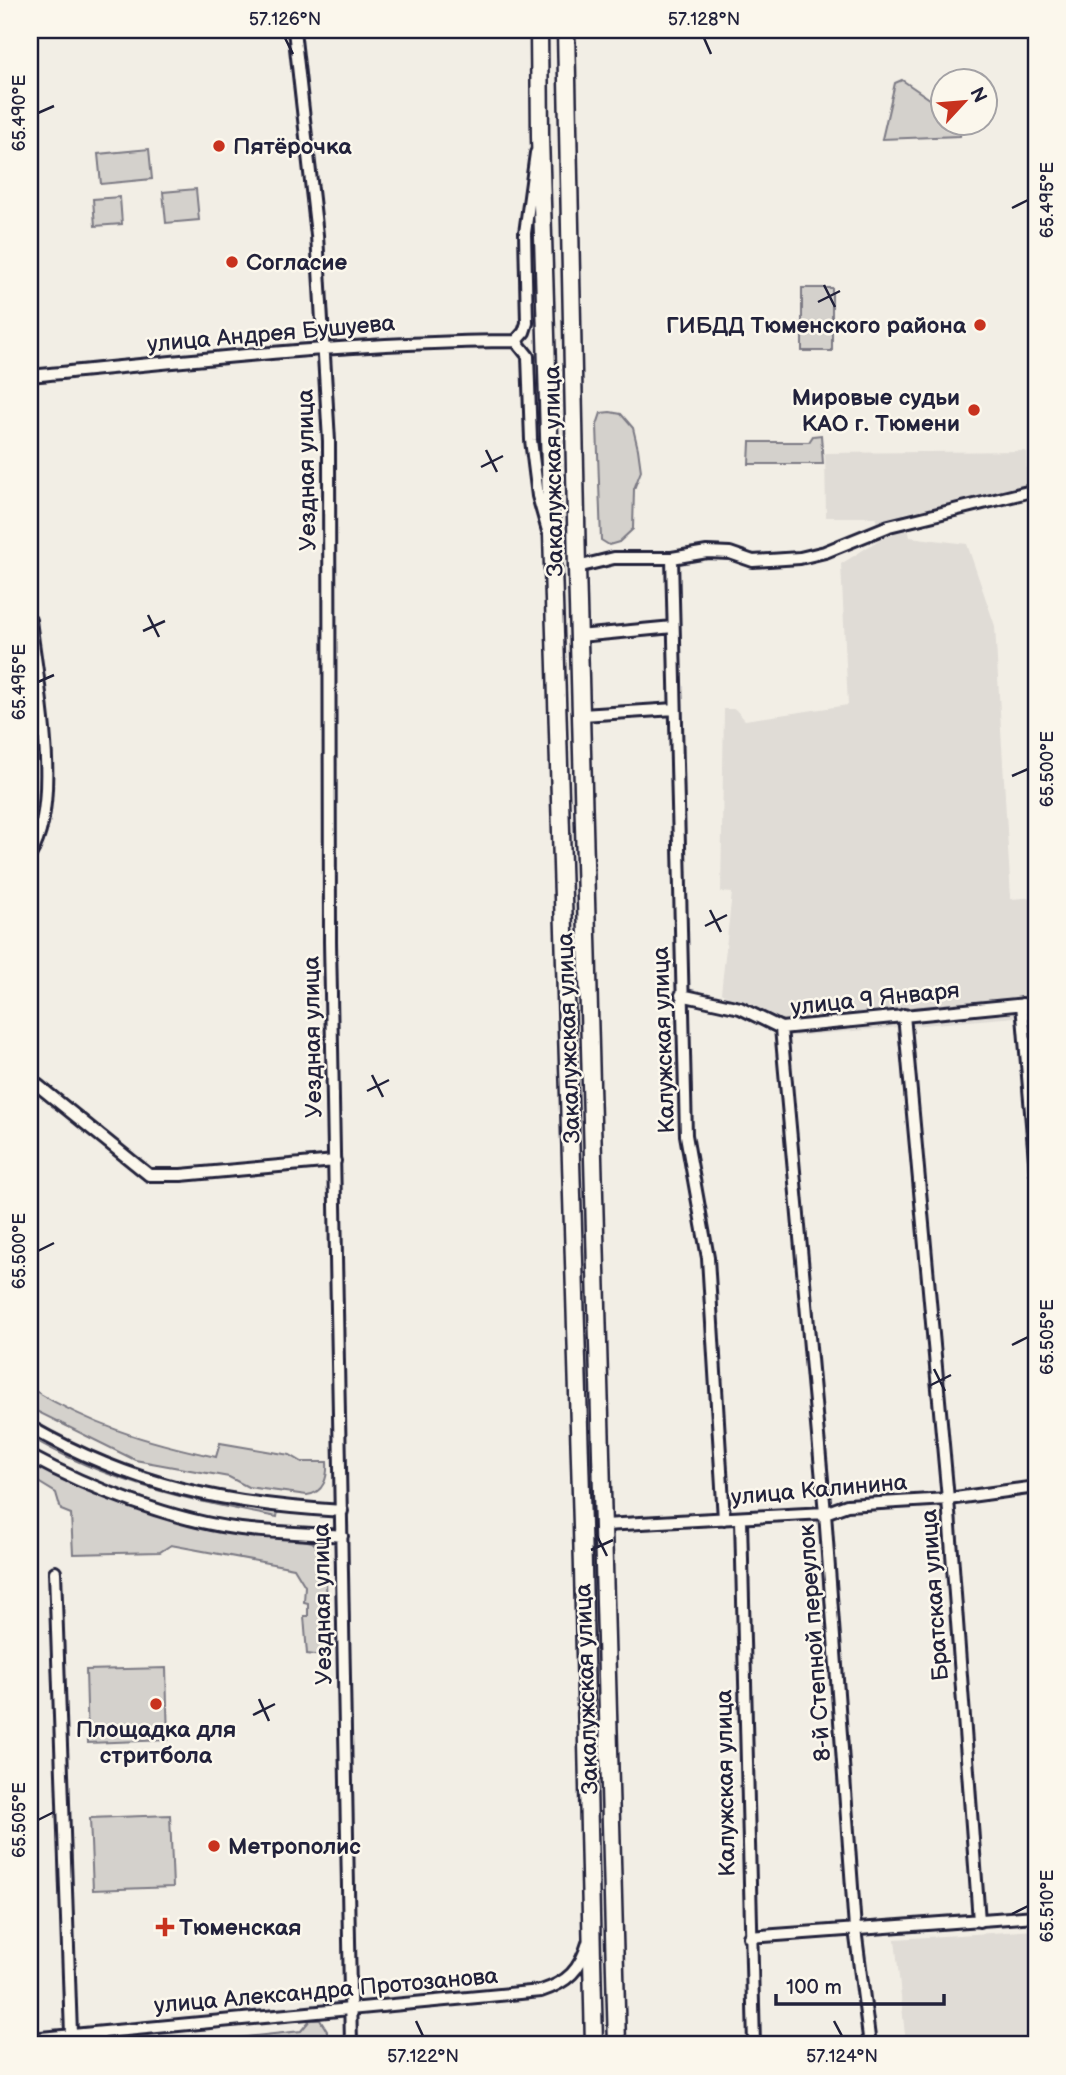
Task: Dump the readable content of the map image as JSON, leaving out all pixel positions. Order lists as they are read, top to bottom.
{
  "streets": {
    "highway": ["Закалужская улица"],
    "street": [
      "улица Андрея Бушуева",
      "Уездная улица",
      "улица 9 Января",
      "Калужская улица",
      "улица Калинина",
      "Братская улица",
      "8-й Степной переулок",
      "улица Александра Протозанова"
    ]
  },
  "crossings": [
    ["улица Андрея Бушуева", "Уездная улица"],
    ["Уездная улица", "улица Александра Протозанова"],
    ["Закалужская улица", "улица Калинина"],
    ["улица 9 Января", "Калужская улица"],
    ["улица 9 Января", "Братская улица"],
    ["улица 9 Января", "8-й Степной переулок"],
    ["Калужская улица", "улица Калинина"],
    ["улица Калинина", "Братская улица"],
    ["улица Калинина", "8-й Степной переулок"]
  ],
  "places": {
    "other": [
      "Пятёрочка",
      "Согласие",
      "ГИБДД Тюменского района",
      "Мировые судьи КАО г. Тюмени",
      "Площадка для стритбола",
      "Метрополис"
    ],
    "health": ["Тюменская"]
  },
  "scale_bar": "100 m",
  "north": "top right",
  "coordinates": [
    "57.126°N",
    "57.128°N",
    "65.490°E",
    "65.495°E",
    "65.500°E",
    "65.505°E",
    "65.510°E",
    "57.122°N",
    "57.124°N"
  ]
}
